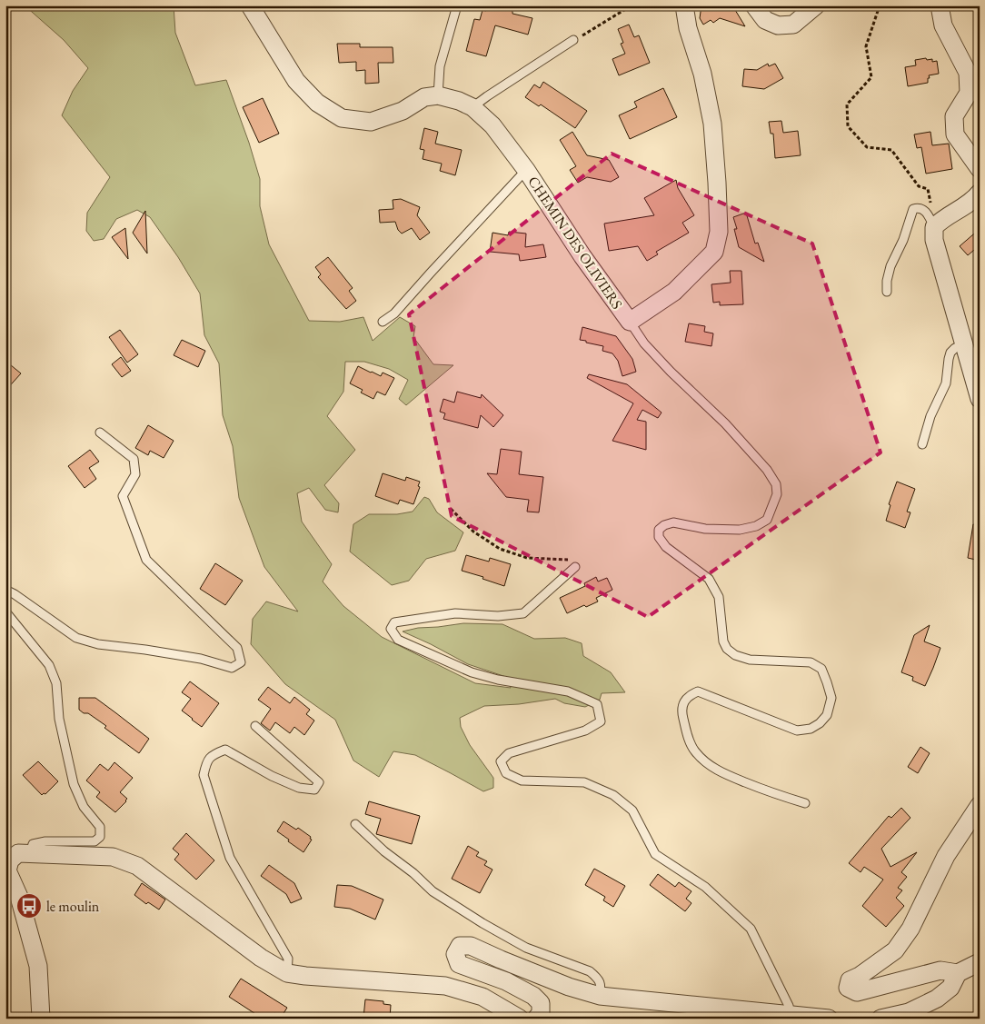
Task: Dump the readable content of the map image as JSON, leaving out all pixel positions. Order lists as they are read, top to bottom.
{
  "streets": {
    "street": ["CHEMIN DES OLIVIERS"]
  },
  "places": {
    "bus stop": ["le moulin"]
  }
}
